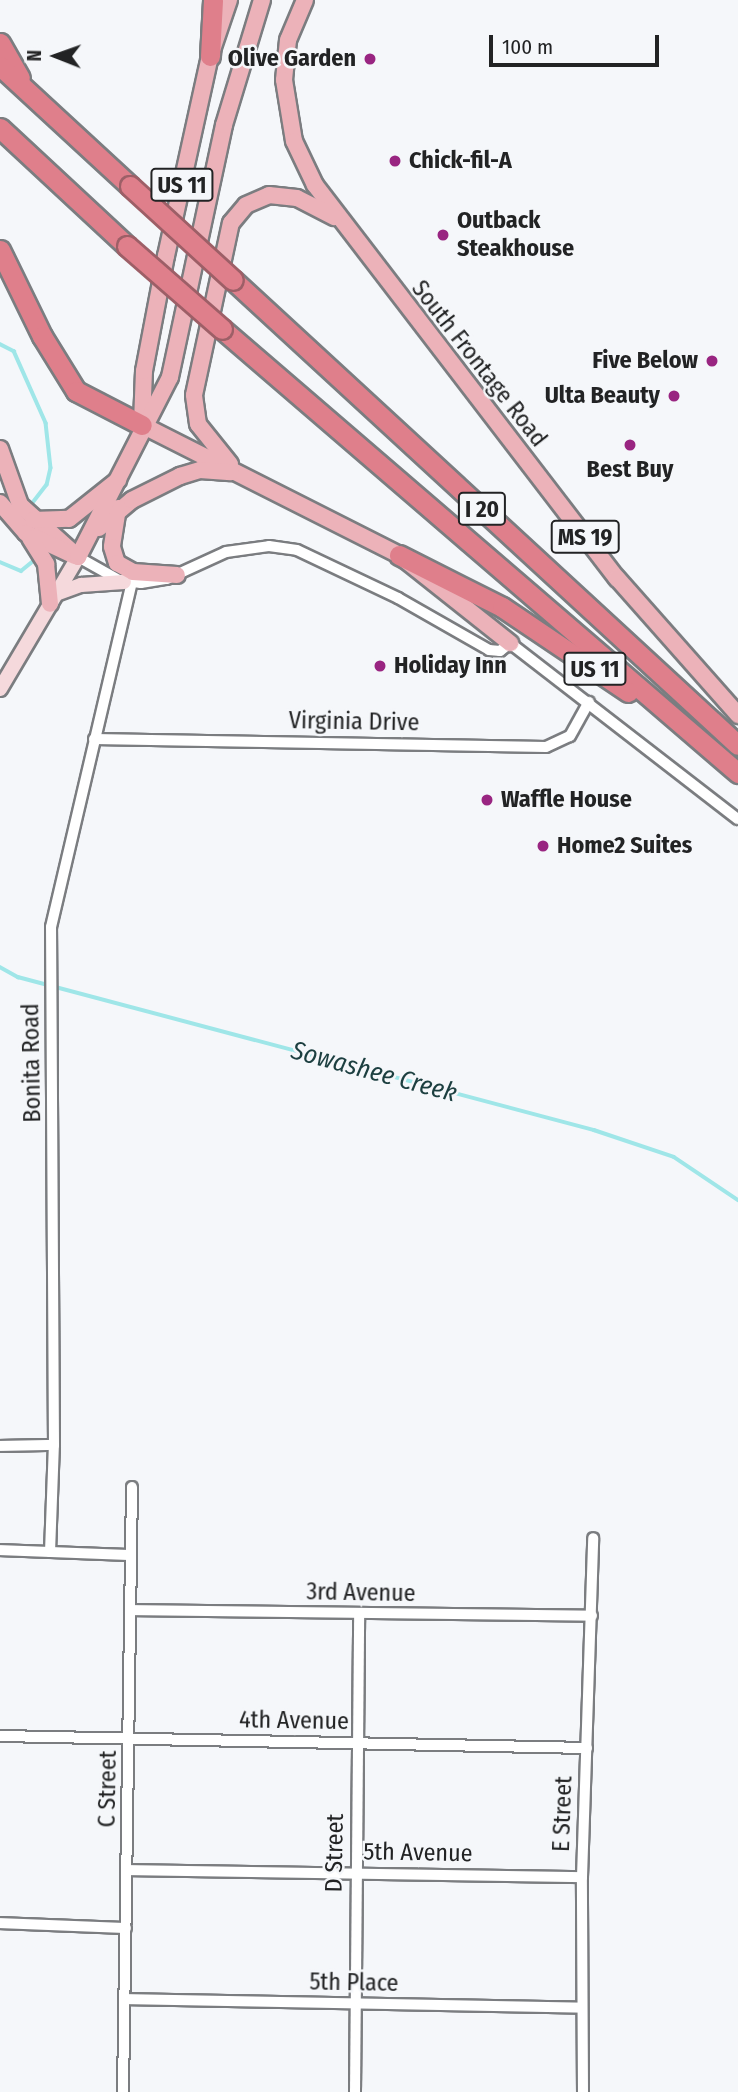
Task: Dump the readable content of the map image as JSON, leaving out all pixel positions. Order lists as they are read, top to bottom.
{
  "streets": {
    "highway": ["US 11", "I 20"],
    "main road": ["South Frontage Road", "MS 19"],
    "street": [
      "Virginia Drive",
      "Bonita Road",
      "3rd Avenue",
      "4th Avenue",
      "C Street",
      "E Street",
      "D Street",
      "5th Avenue",
      "5th Place"
    ]
  },
  "crossings": [
    ["US 11", "I 20"],
    ["Virginia Drive", "Bonita Road"],
    ["3rd Avenue", "C Street"],
    ["3rd Avenue", "E Street"],
    ["3rd Avenue", "D Street"],
    ["4th Avenue", "C Street"],
    ["4th Avenue", "E Street"],
    ["4th Avenue", "D Street"],
    ["C Street", "5th Avenue"],
    ["C Street", "5th Place"],
    ["E Street", "5th Avenue"],
    ["E Street", "5th Place"],
    ["D Street", "5th Avenue"],
    ["D Street", "5th Place"]
  ],
  "water": ["Sowashee Creek"],
  "places": [
    "Olive Garden",
    "Chick-fil-A",
    "Outback Steakhouse",
    "Five Below",
    "Ulta Beauty",
    "Best Buy",
    "Holiday Inn",
    "Waffle House",
    "Home2 Suites"
  ],
  "scale_bar": "100 m",
  "north": "left"
}
